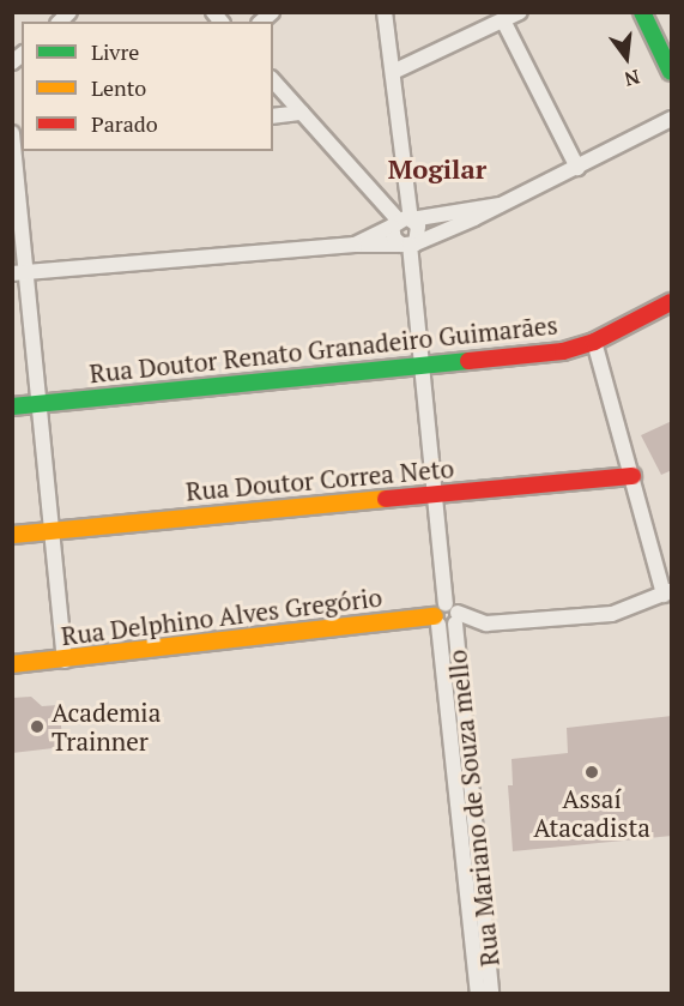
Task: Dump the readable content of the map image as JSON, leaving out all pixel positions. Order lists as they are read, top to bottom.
{
  "streets": {
    "street": [
      "Rua Doutor Renato Granadeiro Guimarães",
      "Rua Doutor Correa Neto",
      "Rua Delphino Alves Gregório",
      "Rua Mariano de Souza mello"
    ]
  },
  "crossings": [
    ["Rua Doutor Correa Neto", "Rua Mariano de Souza mello"],
    ["Rua Delphino Alves Gregório", "Rua Mariano de Souza mello"]
  ],
  "districts": ["Mogilar"],
  "places": ["Academia Trainner", "Assaí Atacadista"],
  "legend": ["Livre", "Lento", "Parado"],
  "north": "bottom"
}
